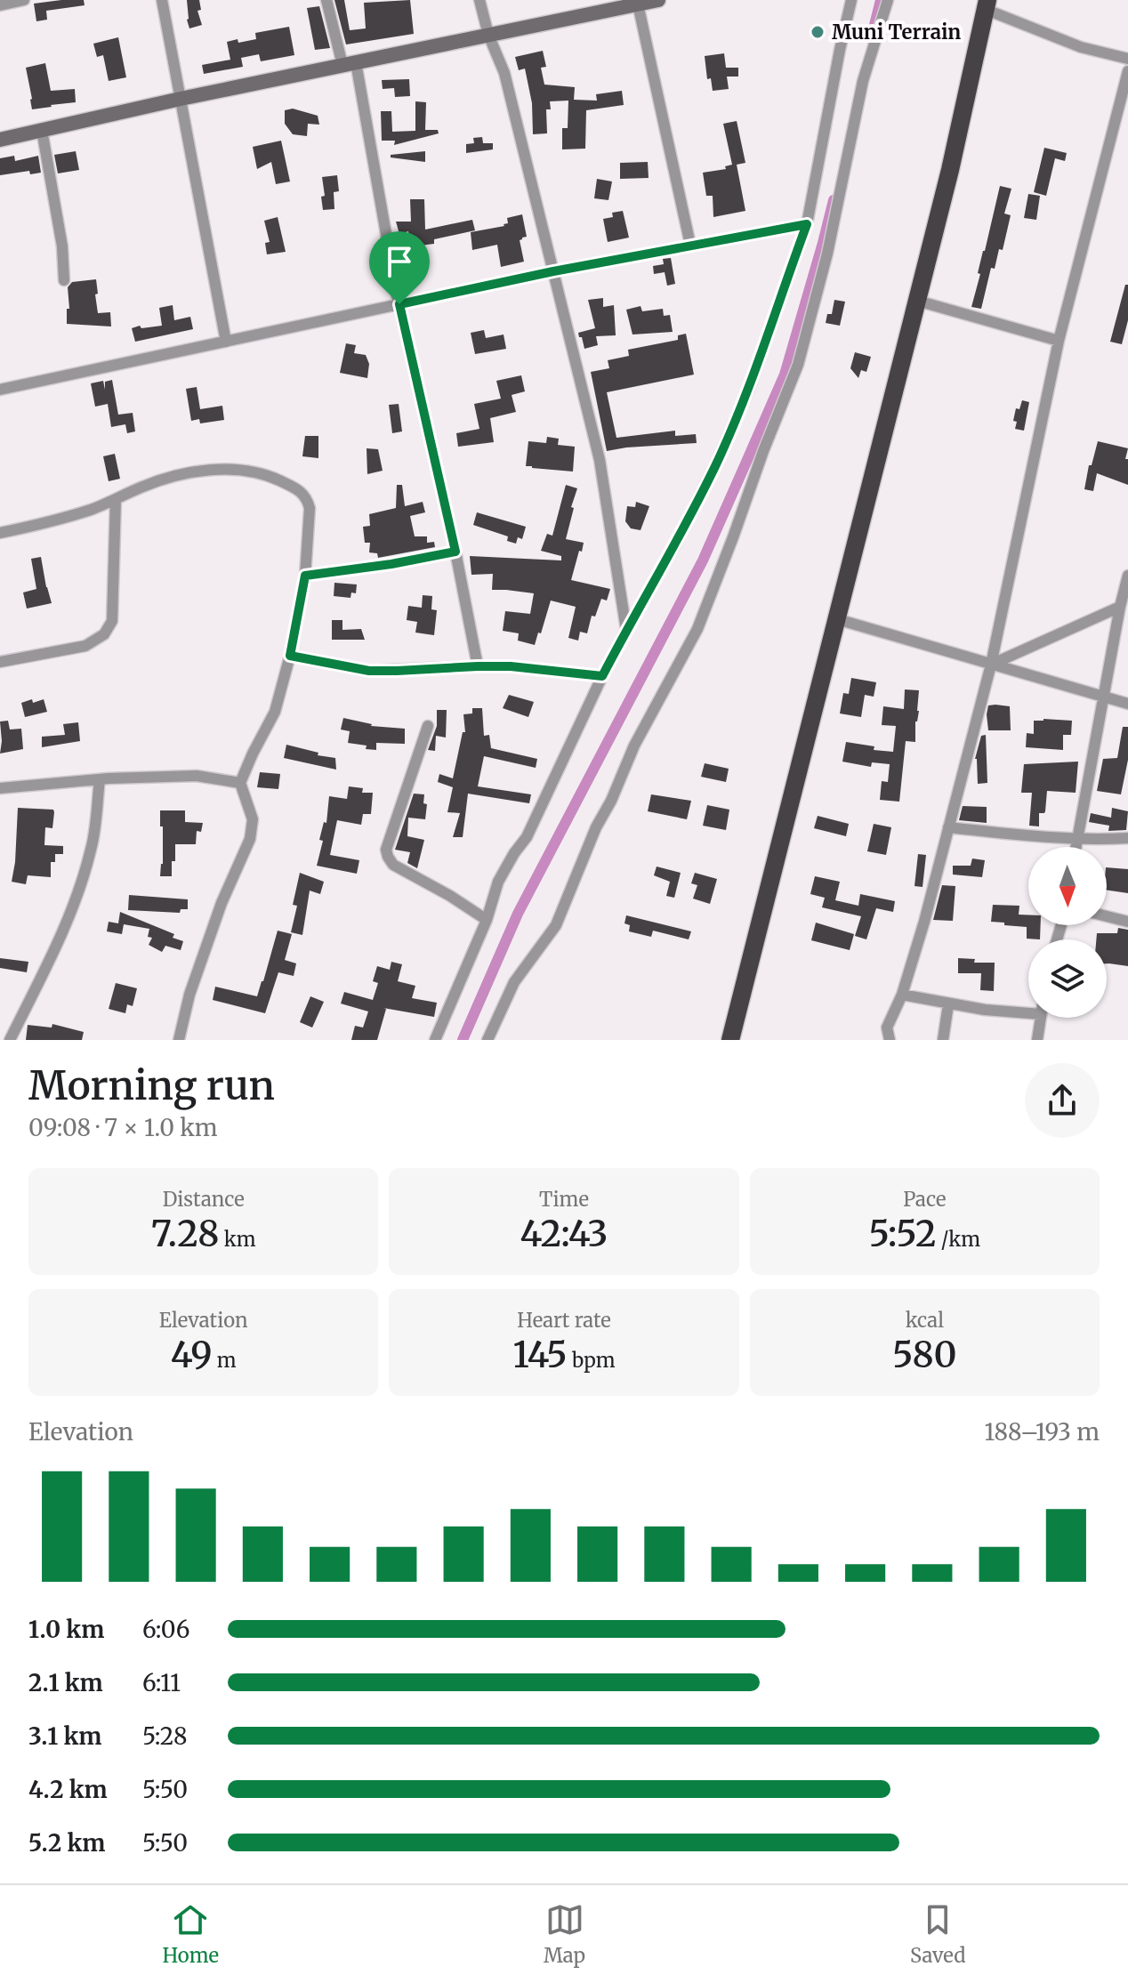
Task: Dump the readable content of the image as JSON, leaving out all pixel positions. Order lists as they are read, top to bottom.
{
  "places": ["Muni Terrain"],
  "north": "bottom",
  "page": {
    "heading": ["Morning run", "09:08 · 7 × 1.0 km"],
    "stats": [
      ["Distance", "7.28 km"],
      ["Time", "42:43"],
      ["Pace", "5:52 /km"],
      ["Elevation", "49 m"],
      ["Heart rate", "145 bpm"],
      ["kcal", "580"]
    ],
    "chart": ["Elevation", "188–193 m"],
    "list": [
      {
        "name": "1.0 km",
        "note": "6:06"
      },
      {
        "name": "2.1 km",
        "note": "6:11"
      },
      {
        "name": "3.1 km",
        "note": "5:28"
      },
      {
        "name": "4.2 km",
        "note": "5:50"
      },
      {
        "name": "5.2 km",
        "note": "5:50"
      }
    ],
    "tabs": ["Home", "Map", "Saved"]
  }
}
